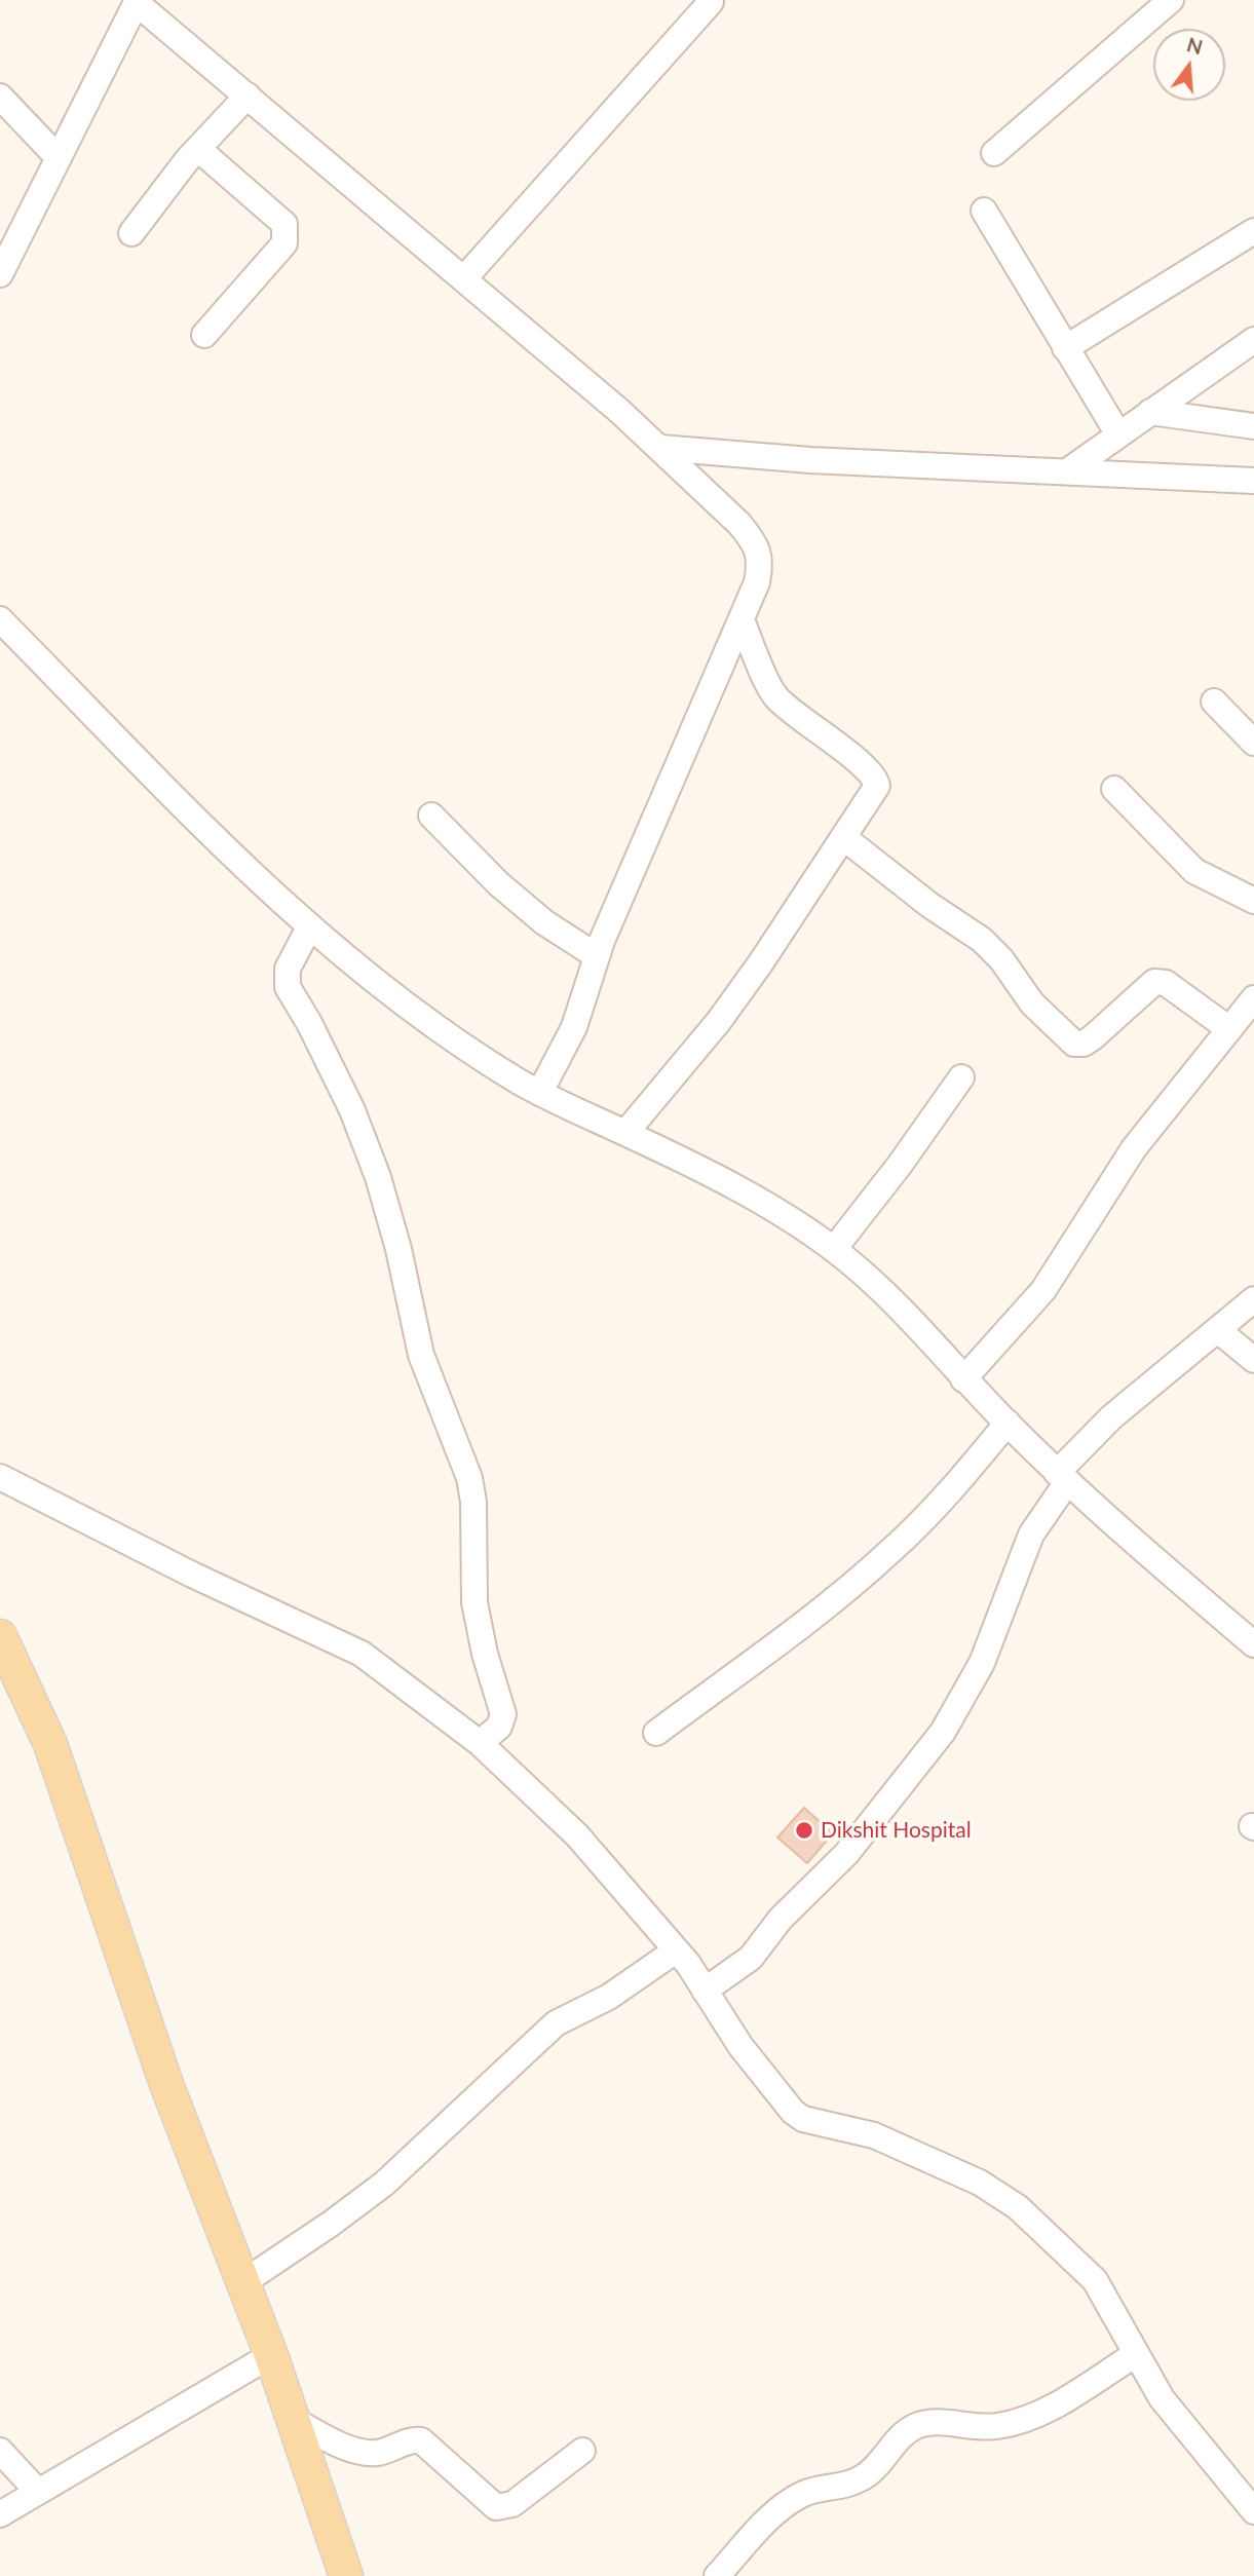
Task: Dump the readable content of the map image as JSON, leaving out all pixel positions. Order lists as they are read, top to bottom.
{
  "places": ["Dikshit Hospital"],
  "north": "top"
}
